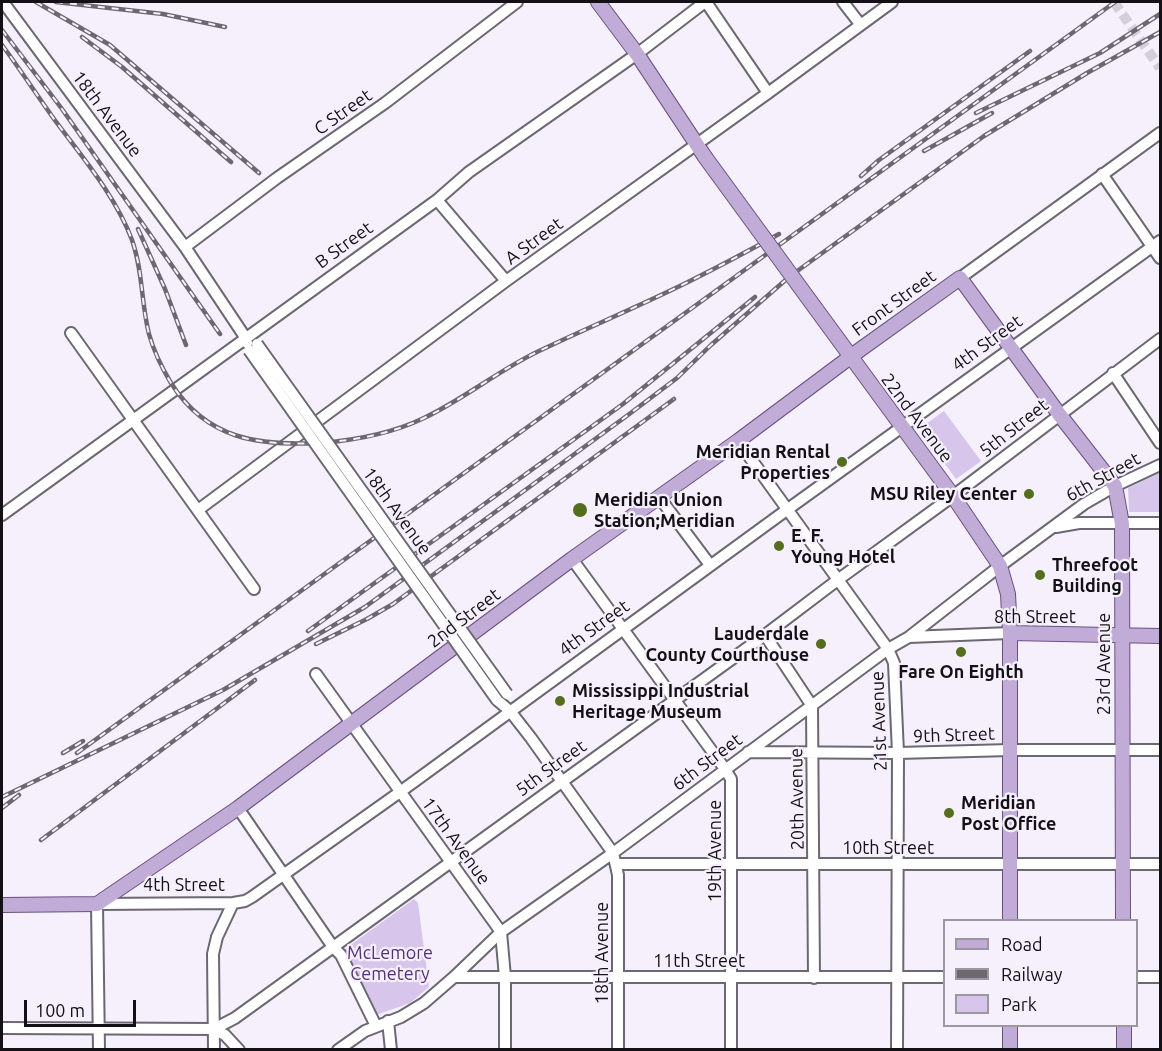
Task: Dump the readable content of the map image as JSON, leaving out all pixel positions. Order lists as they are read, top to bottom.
{
  "streets": {
    "main road": [
      "Front Street",
      "4th Street",
      "22nd Avenue",
      "8th Street",
      "2nd Street",
      "23rd Avenue"
    ],
    "street": [
      "C Street",
      "18th Avenue",
      "A Street",
      "B Street",
      "5th Street",
      "6th Street",
      "21st Avenue",
      "9th Street",
      "20th Avenue",
      "17th Avenue",
      "10th Street",
      "19th Avenue",
      "11th Street"
    ]
  },
  "crossings": [
    ["C Street", "18th Avenue"],
    ["18th Avenue", "B Street"],
    ["18th Avenue", "4th Street"],
    ["18th Avenue", "5th Street"],
    ["18th Avenue", "6th Street"],
    ["18th Avenue", "10th Street"],
    ["18th Avenue", "11th Street"],
    ["A Street", "22nd Avenue"],
    ["B Street", "22nd Avenue"],
    ["Front Street", "22nd Avenue"],
    ["Front Street", "2nd Street"],
    ["Front Street", "23rd Avenue"],
    ["4th Street", "22nd Avenue"],
    ["4th Street", "2nd Street"],
    ["4th Street", "23rd Avenue"],
    ["4th Street", "21st Avenue"],
    ["4th Street", "17th Avenue"],
    ["4th Street", "19th Avenue"],
    ["22nd Avenue", "5th Street"],
    ["22nd Avenue", "6th Street"],
    ["22nd Avenue", "8th Street"],
    ["22nd Avenue", "2nd Street"],
    ["22nd Avenue", "9th Street"],
    ["22nd Avenue", "10th Street"],
    ["5th Street", "23rd Avenue"],
    ["5th Street", "21st Avenue"],
    ["5th Street", "17th Avenue"],
    ["5th Street", "19th Avenue"],
    ["6th Street", "8th Street"],
    ["6th Street", "23rd Avenue"],
    ["6th Street", "21st Avenue"],
    ["6th Street", "9th Street"],
    ["6th Street", "20th Avenue"],
    ["6th Street", "17th Avenue"],
    ["6th Street", "10th Street"],
    ["6th Street", "19th Avenue"],
    ["6th Street", "11th Street"],
    ["8th Street", "23rd Avenue"],
    ["2nd Street", "21st Avenue"],
    ["2nd Street", "17th Avenue"],
    ["2nd Street", "19th Avenue"],
    ["23rd Avenue", "9th Street"],
    ["23rd Avenue", "10th Street"],
    ["21st Avenue", "9th Street"],
    ["21st Avenue", "10th Street"],
    ["21st Avenue", "11th Street"],
    ["9th Street", "20th Avenue"],
    ["20th Avenue", "10th Street"],
    ["20th Avenue", "11th Street"],
    ["10th Street", "19th Avenue"],
    ["19th Avenue", "11th Street"]
  ],
  "parks": ["McLemore Cemetery"],
  "places": [
    "Meridian Rental Properties",
    "MSU Riley Center",
    "Meridian Union Station;Meridian",
    "E. F. Young Hotel",
    "Threefoot Building",
    "Lauderdale County Courthouse",
    "Fare On Eighth",
    "Mississippi Industrial Heritage Museum",
    "Meridian Post Office"
  ],
  "legend": ["Road", "Railway", "Park"],
  "scale_bar": "100 m"
}
